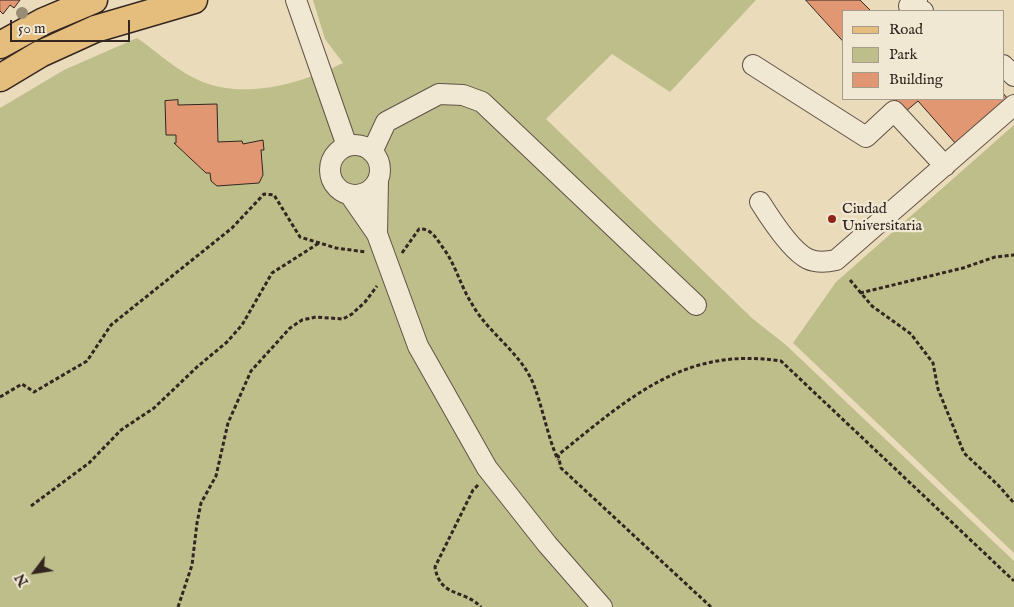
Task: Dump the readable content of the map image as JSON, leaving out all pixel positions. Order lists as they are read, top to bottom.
{
  "places": ["Ciudad Universitaria"],
  "legend": ["Road", "Park", "Building"],
  "scale_bar": "50 m",
  "north": "bottom left"
}
